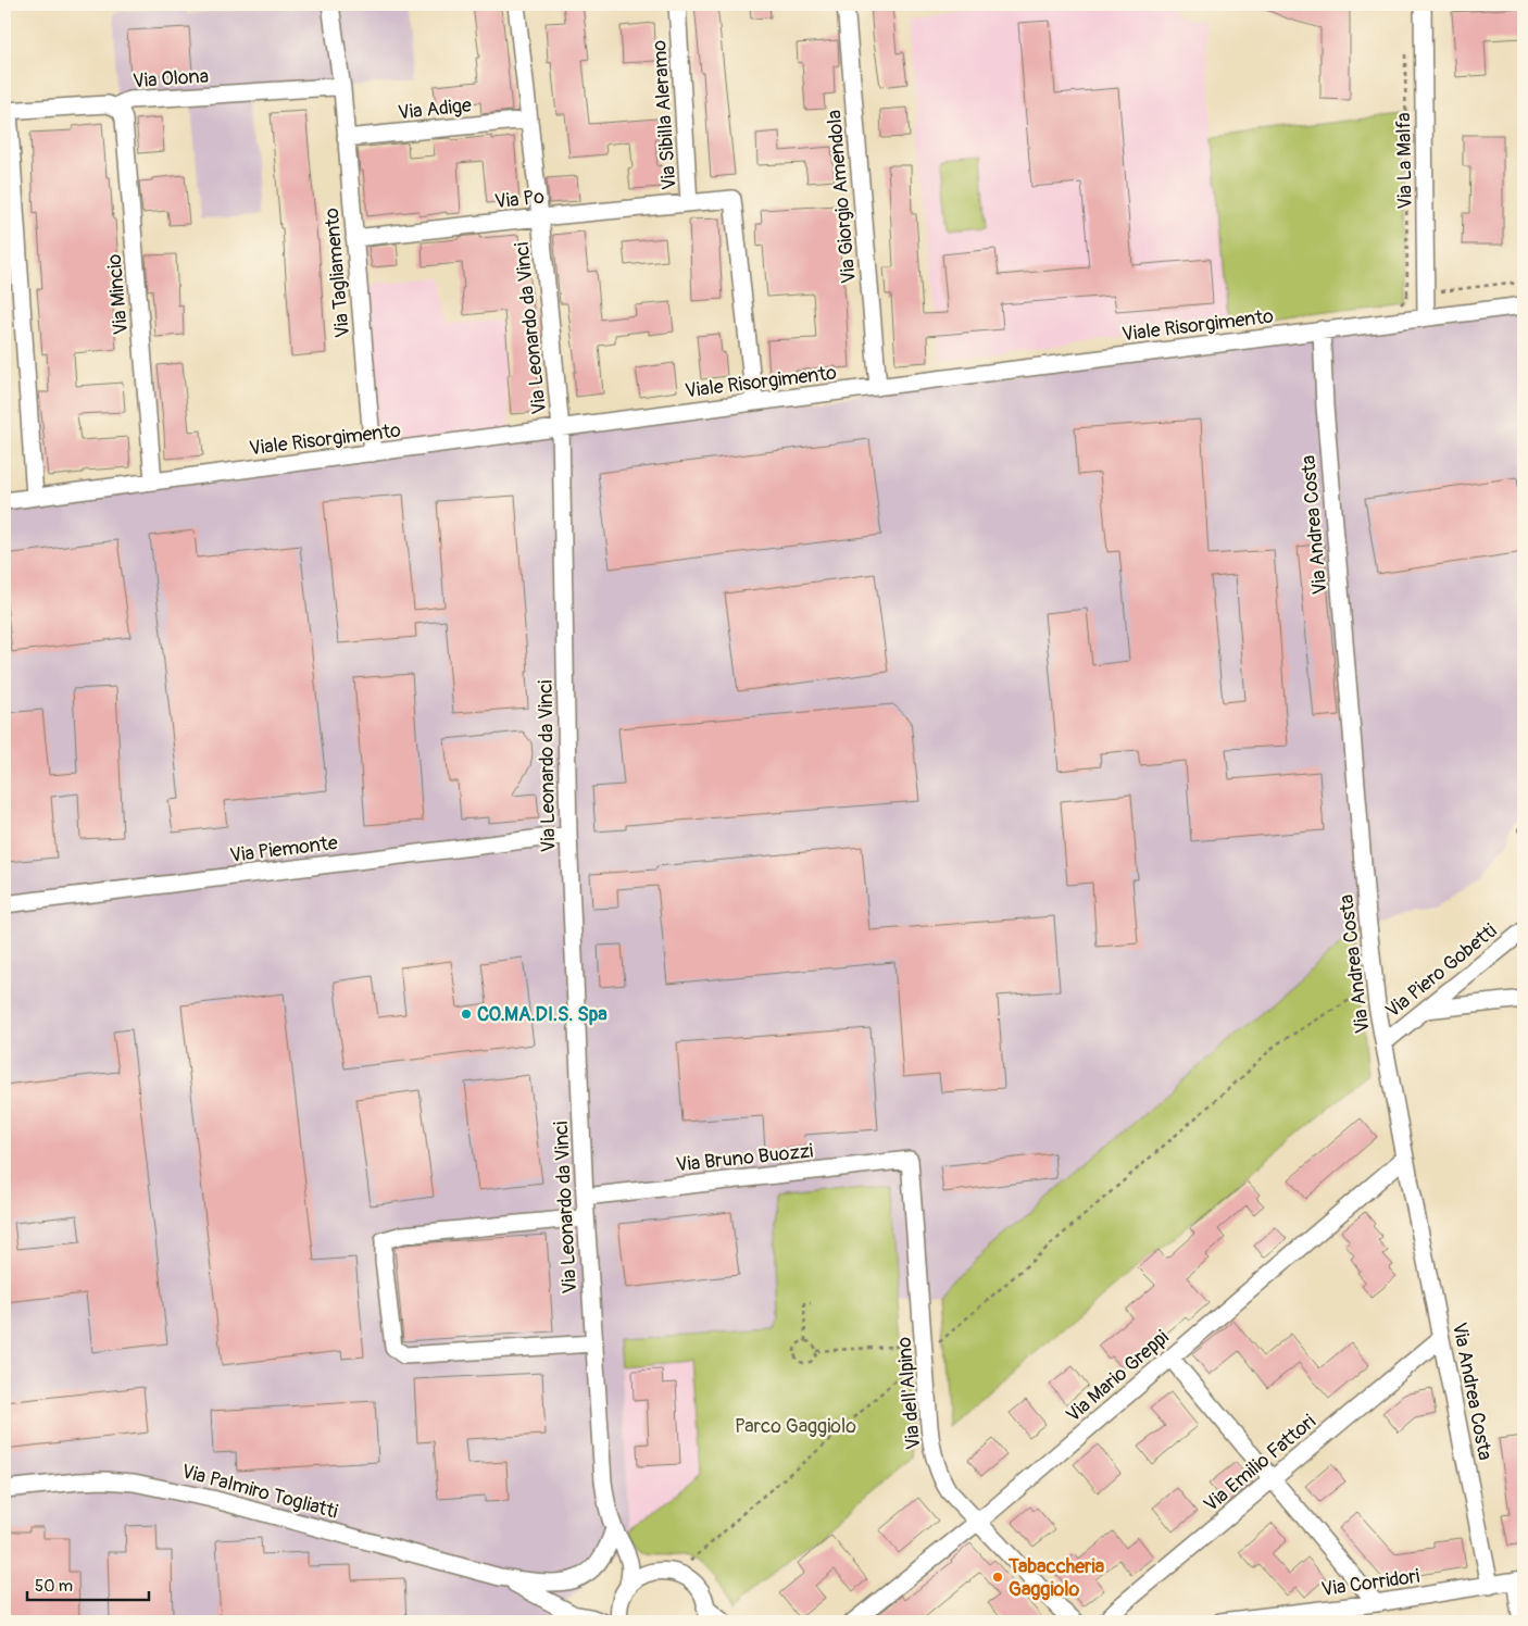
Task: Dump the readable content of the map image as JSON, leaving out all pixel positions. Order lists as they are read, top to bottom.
{
  "streets": {
    "street": [
      "Via Olona",
      "Via Adige",
      "Via Sibilla Aleramo",
      "Via La Malfa",
      "Via Giorgio Amendola",
      "Via Po",
      "Via Tagliamento",
      "Via Mincio",
      "Viale Risorgimento",
      "Via Leonardo da Vinci",
      "Via Andrea Costa",
      "Via Piemonte",
      "Via Piero Gobetti",
      "Via Bruno Buozzi",
      "Via Mario Greppi",
      "Via dell'Alpino",
      "Via Emilio Fattori",
      "Via Palmiro Togliatti",
      "Via Corridori"
    ]
  },
  "crossings": [
    ["Via Olona", "Via Tagliamento"],
    ["Via Olona", "Via Mincio"],
    ["Via Adige", "Via Tagliamento"],
    ["Via Adige", "Via Leonardo da Vinci"],
    ["Via Sibilla Aleramo", "Via Po"],
    ["Via Sibilla Aleramo", "Viale Risorgimento"],
    ["Via La Malfa", "Viale Risorgimento"],
    ["Via Giorgio Amendola", "Viale Risorgimento"],
    ["Via Po", "Via Tagliamento"],
    ["Via Po", "Via Leonardo da Vinci"],
    ["Via Tagliamento", "Viale Risorgimento"],
    ["Via Mincio", "Viale Risorgimento"],
    ["Viale Risorgimento", "Via Leonardo da Vinci"],
    ["Viale Risorgimento", "Via Andrea Costa"],
    ["Via Leonardo da Vinci", "Via Piemonte"],
    ["Via Leonardo da Vinci", "Via Bruno Buozzi"],
    ["Via Leonardo da Vinci", "Via Palmiro Togliatti"],
    ["Via Andrea Costa", "Via Piero Gobetti"],
    ["Via Andrea Costa", "Via Mario Greppi"],
    ["Via Andrea Costa", "Via Emilio Fattori"],
    ["Via Andrea Costa", "Via Corridori"],
    ["Via Bruno Buozzi", "Via dell'Alpino"],
    ["Via Mario Greppi", "Via dell'Alpino"]
  ],
  "parks": ["Parco Gaggiolo"],
  "places": ["CO.MA.DI.S. Spa", "Tabaccheria Gaggiolo"],
  "scale_bar": "50 m"
}
